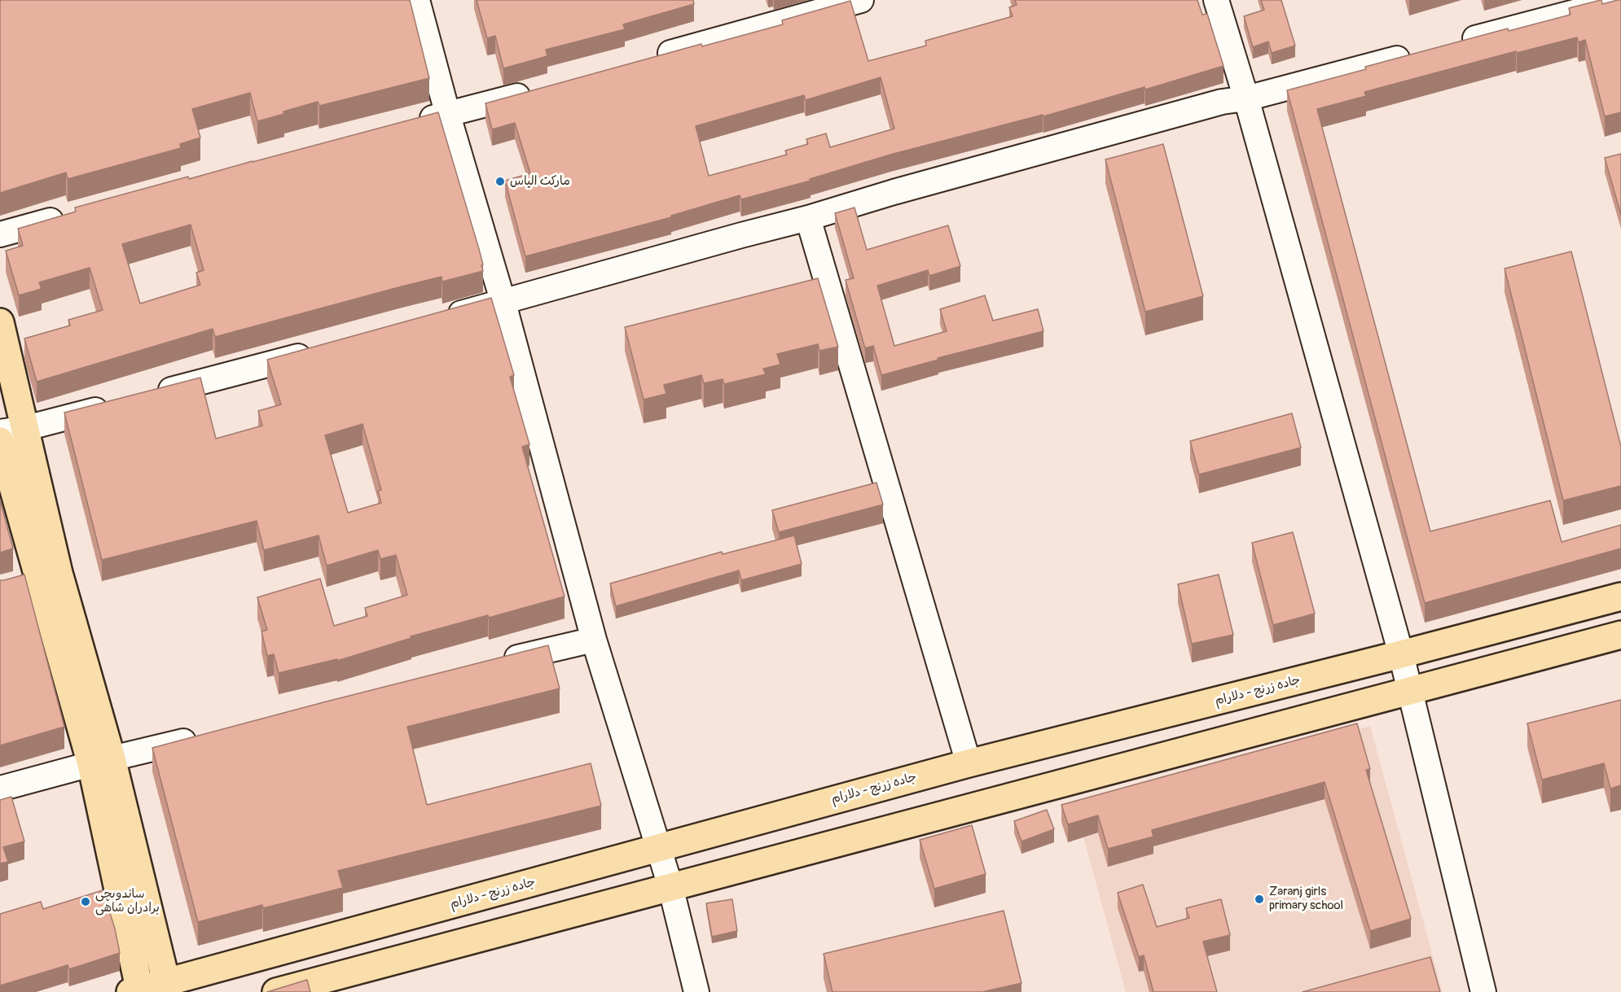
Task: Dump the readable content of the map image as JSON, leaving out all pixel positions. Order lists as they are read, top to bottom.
{
  "streets": {
    "main road": ["جاده زرنج - دلارام"]
  },
  "places": ["مارکت الیاس", "Zaranj girls primary school", "ساندویچی برادران شاهی"]
}
